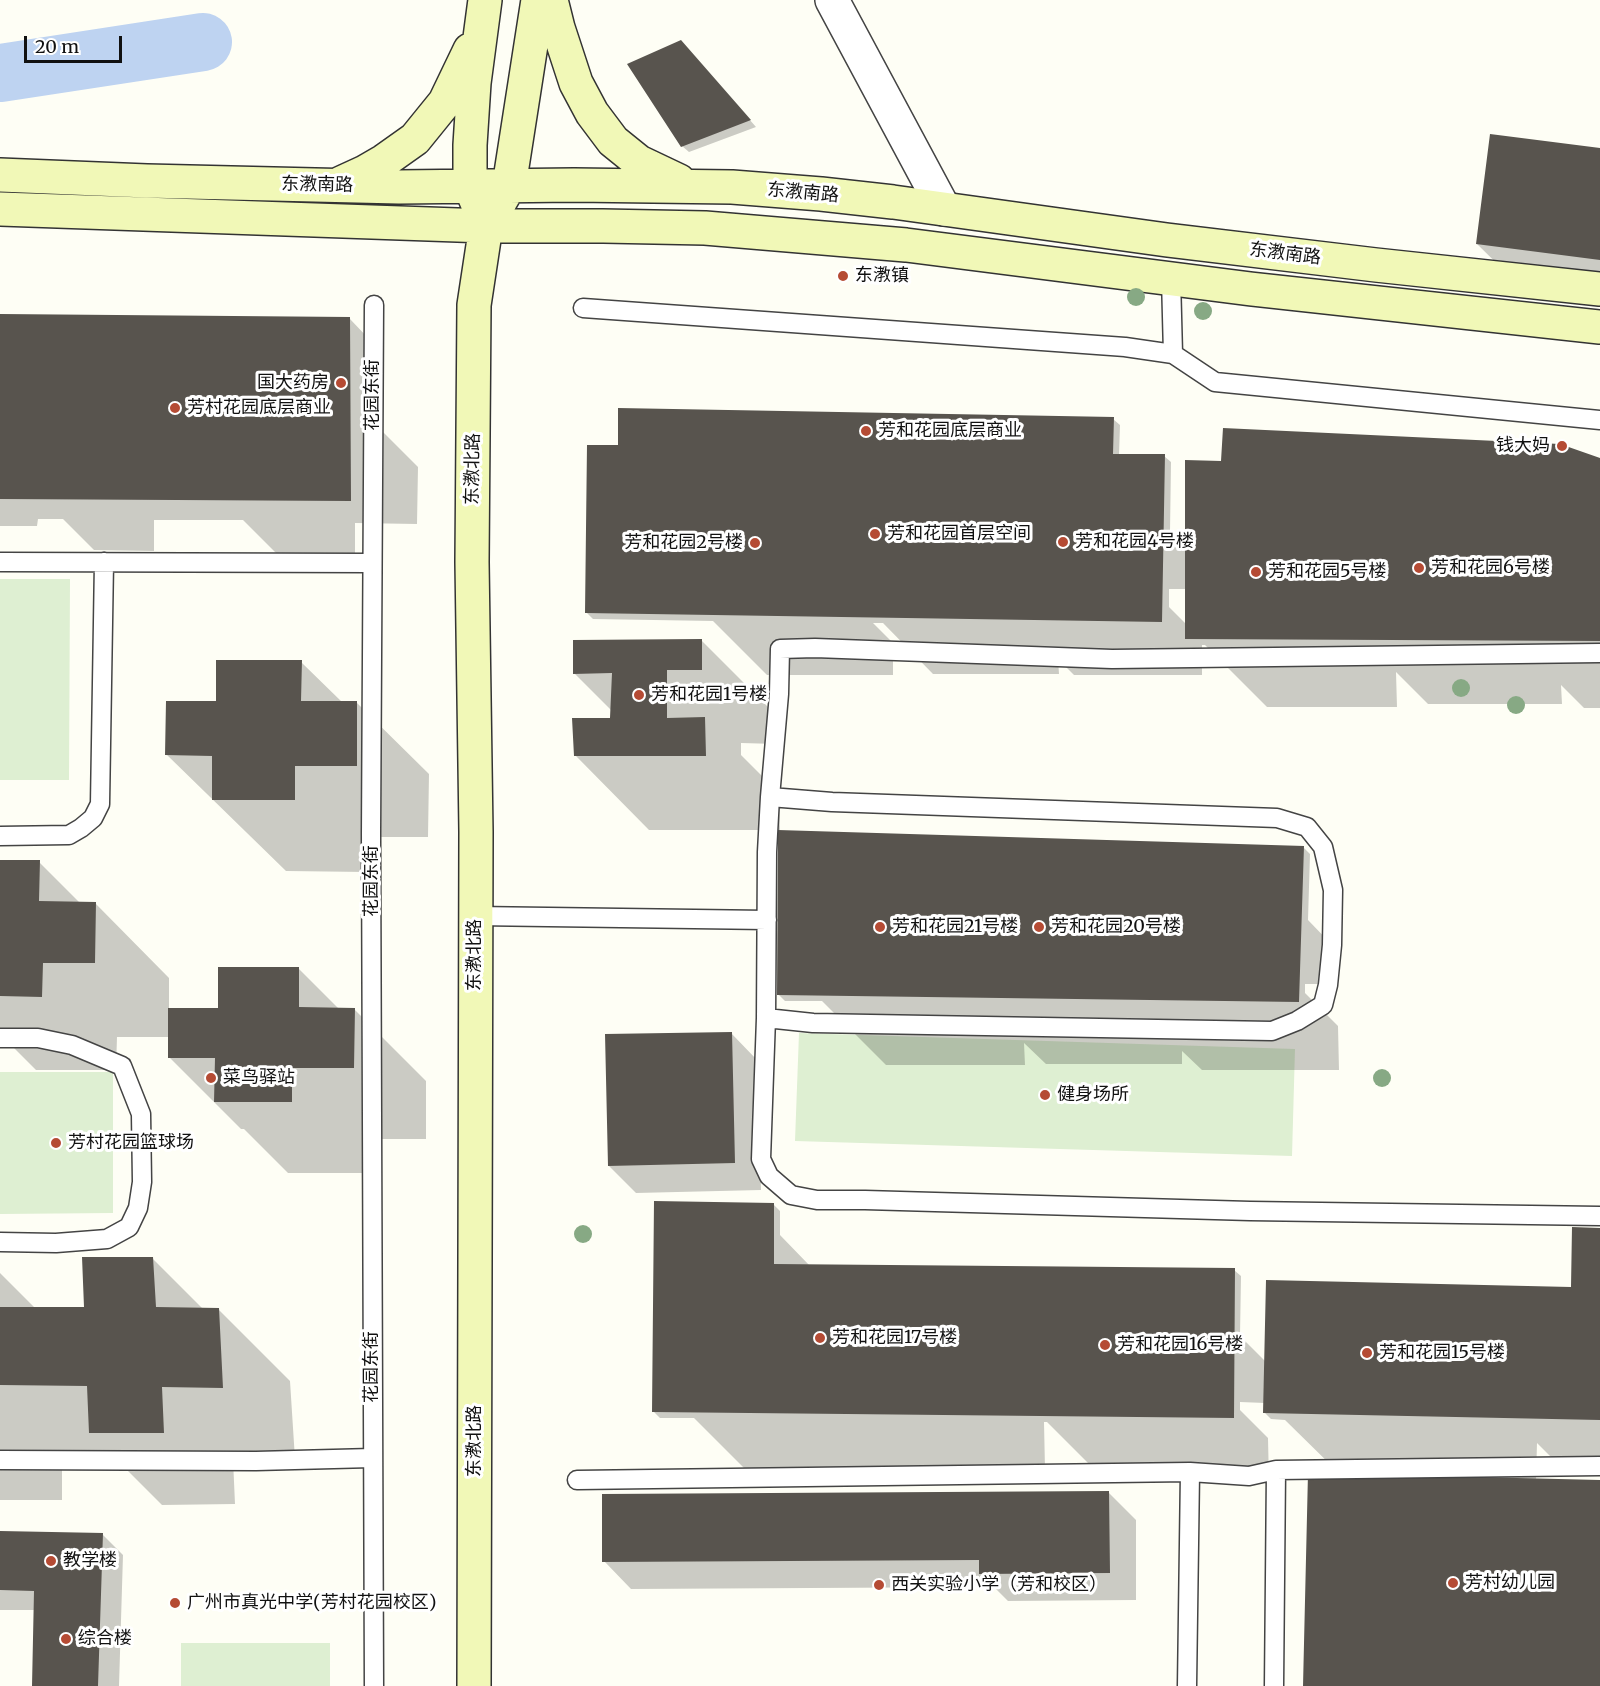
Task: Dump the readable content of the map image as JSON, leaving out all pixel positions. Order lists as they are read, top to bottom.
{
  "streets": {
    "street": ["东漖南路", "东漖北路"],
    "lane": ["花园东街"]
  },
  "crossings": [
    ["东漖南路", "东漖北路"]
  ],
  "places": [
    "东漖镇",
    "国大药房",
    "芳村花园底层商业",
    "芳和花园底层商业",
    "钱大妈",
    "芳和花园首层空间",
    "芳和花园4号楼",
    "芳和花园2号楼",
    "芳和花园6号楼",
    "芳和花园5号楼",
    "芳和花园1号楼",
    "芳和花园21号楼",
    "芳和花园20号楼",
    "菜鸟驿站",
    "健身场所",
    "芳村花园篮球场",
    "芳和花园17号楼",
    "芳和花园16号楼",
    "芳和花园15号楼",
    "教学楼",
    "芳村幼儿园",
    "西关实验小学（芳和校区）",
    "广州市真光中学(芳村花园校区)",
    "综合楼"
  ],
  "scale_bar": "20 m"
}
